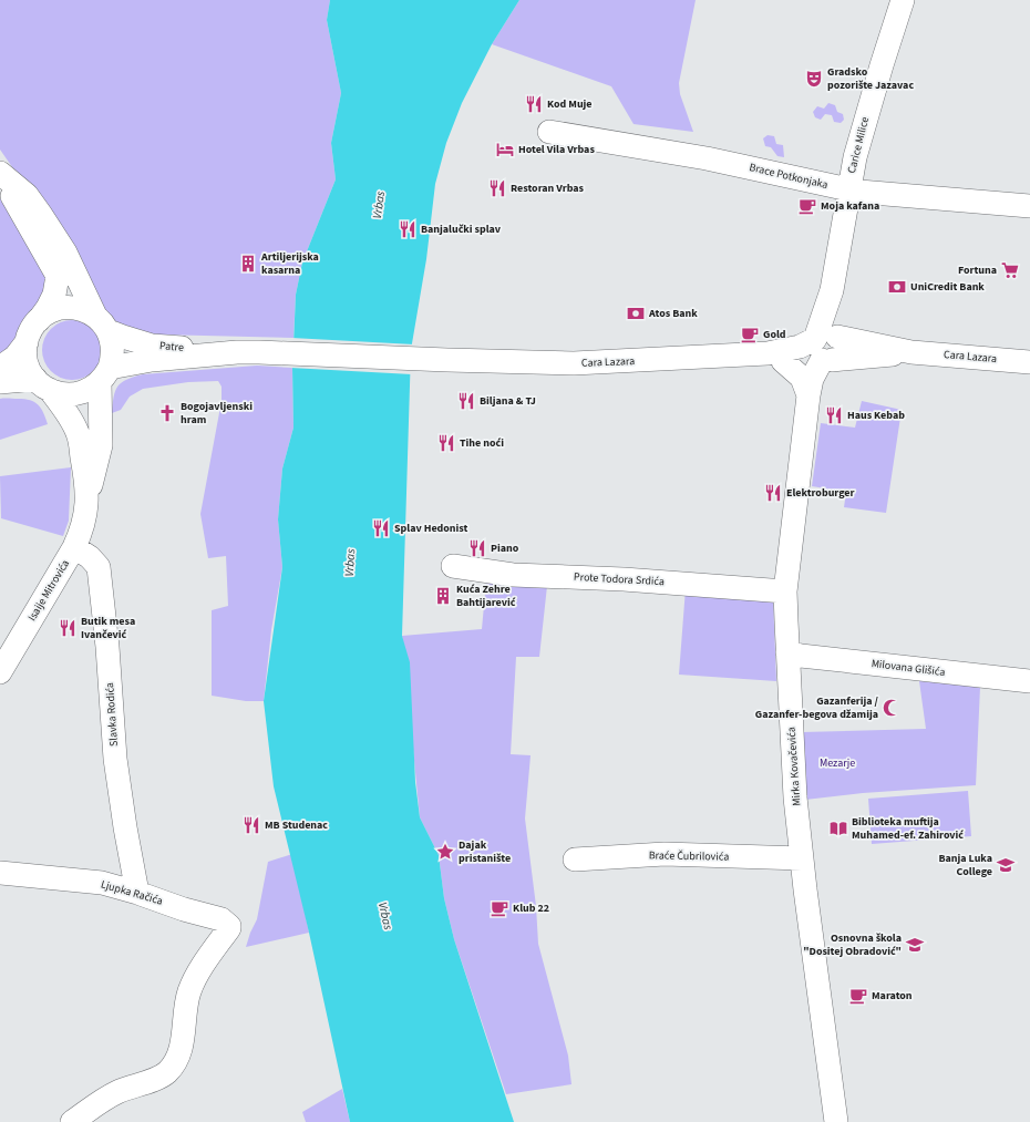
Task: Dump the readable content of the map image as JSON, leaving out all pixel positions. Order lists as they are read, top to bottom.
{
  "streets": {
    "street": [
      "Carice Milice",
      "Brace Potkonjaka",
      "Patre",
      "Cara Lazara",
      "Prote Todora Srdića",
      "Isaije Mitrovića",
      "Milovana Glišića",
      "Slavka Rodića",
      "Mirka Kovačevića",
      "Braće Čubrilovića",
      "Ljupka Račića"
    ]
  },
  "crossings": [
    ["Carice Milice", "Brace Potkonjaka"],
    ["Carice Milice", "Cara Lazara"],
    ["Carice Milice", "Mirka Kovačevića"],
    ["Patre", "Cara Lazara"],
    ["Patre", "Isaije Mitrovića"],
    ["Cara Lazara", "Mirka Kovačevića"],
    ["Prote Todora Srdića", "Mirka Kovačevića"],
    ["Isaije Mitrovića", "Slavka Rodića"],
    ["Milovana Glišića", "Mirka Kovačevića"],
    ["Slavka Rodića", "Ljupka Račića"],
    ["Mirka Kovačevića", "Braće Čubrilovića"]
  ],
  "water": ["Vrbas"],
  "parks": ["Mezarje"],
  "places": {
    "theatre": ["Gradsko pozorište Jazavac"],
    "restaurant": [
      "Kod Muje",
      "Restoran Vrbas",
      "Banjalučki splav",
      "Biljana & TJ",
      "Haus Kebab",
      "Tihe noći",
      "Elektroburger",
      "Splav Hedonist",
      "Piano",
      "Butik mesa Ivančević",
      "MB Studenac"
    ],
    "hotel": ["Hotel Vila Vrbas"],
    "cafe": [
      "Moja kafana",
      "Gold",
      "Klub 22",
      "Maraton"
    ],
    "building": ["Artiljerijska kasarna", "Kuća Zehre Bahtijarević"],
    "supermarket": ["Fortuna"],
    "bank": ["UniCredit Bank", "Atos Bank"],
    "church": ["Bogojavljenski hram"],
    "mosque": ["Gazanferija / Gazanfer-begova džamija"],
    "library": ["Biblioteka muftija Muhamed-ef. Zahirović"],
    "place": ["Dajak pristanište"],
    "school or university": ["Banja Luka College", "Osnovna škola \"Dositej Obradović\""]
  }
}
